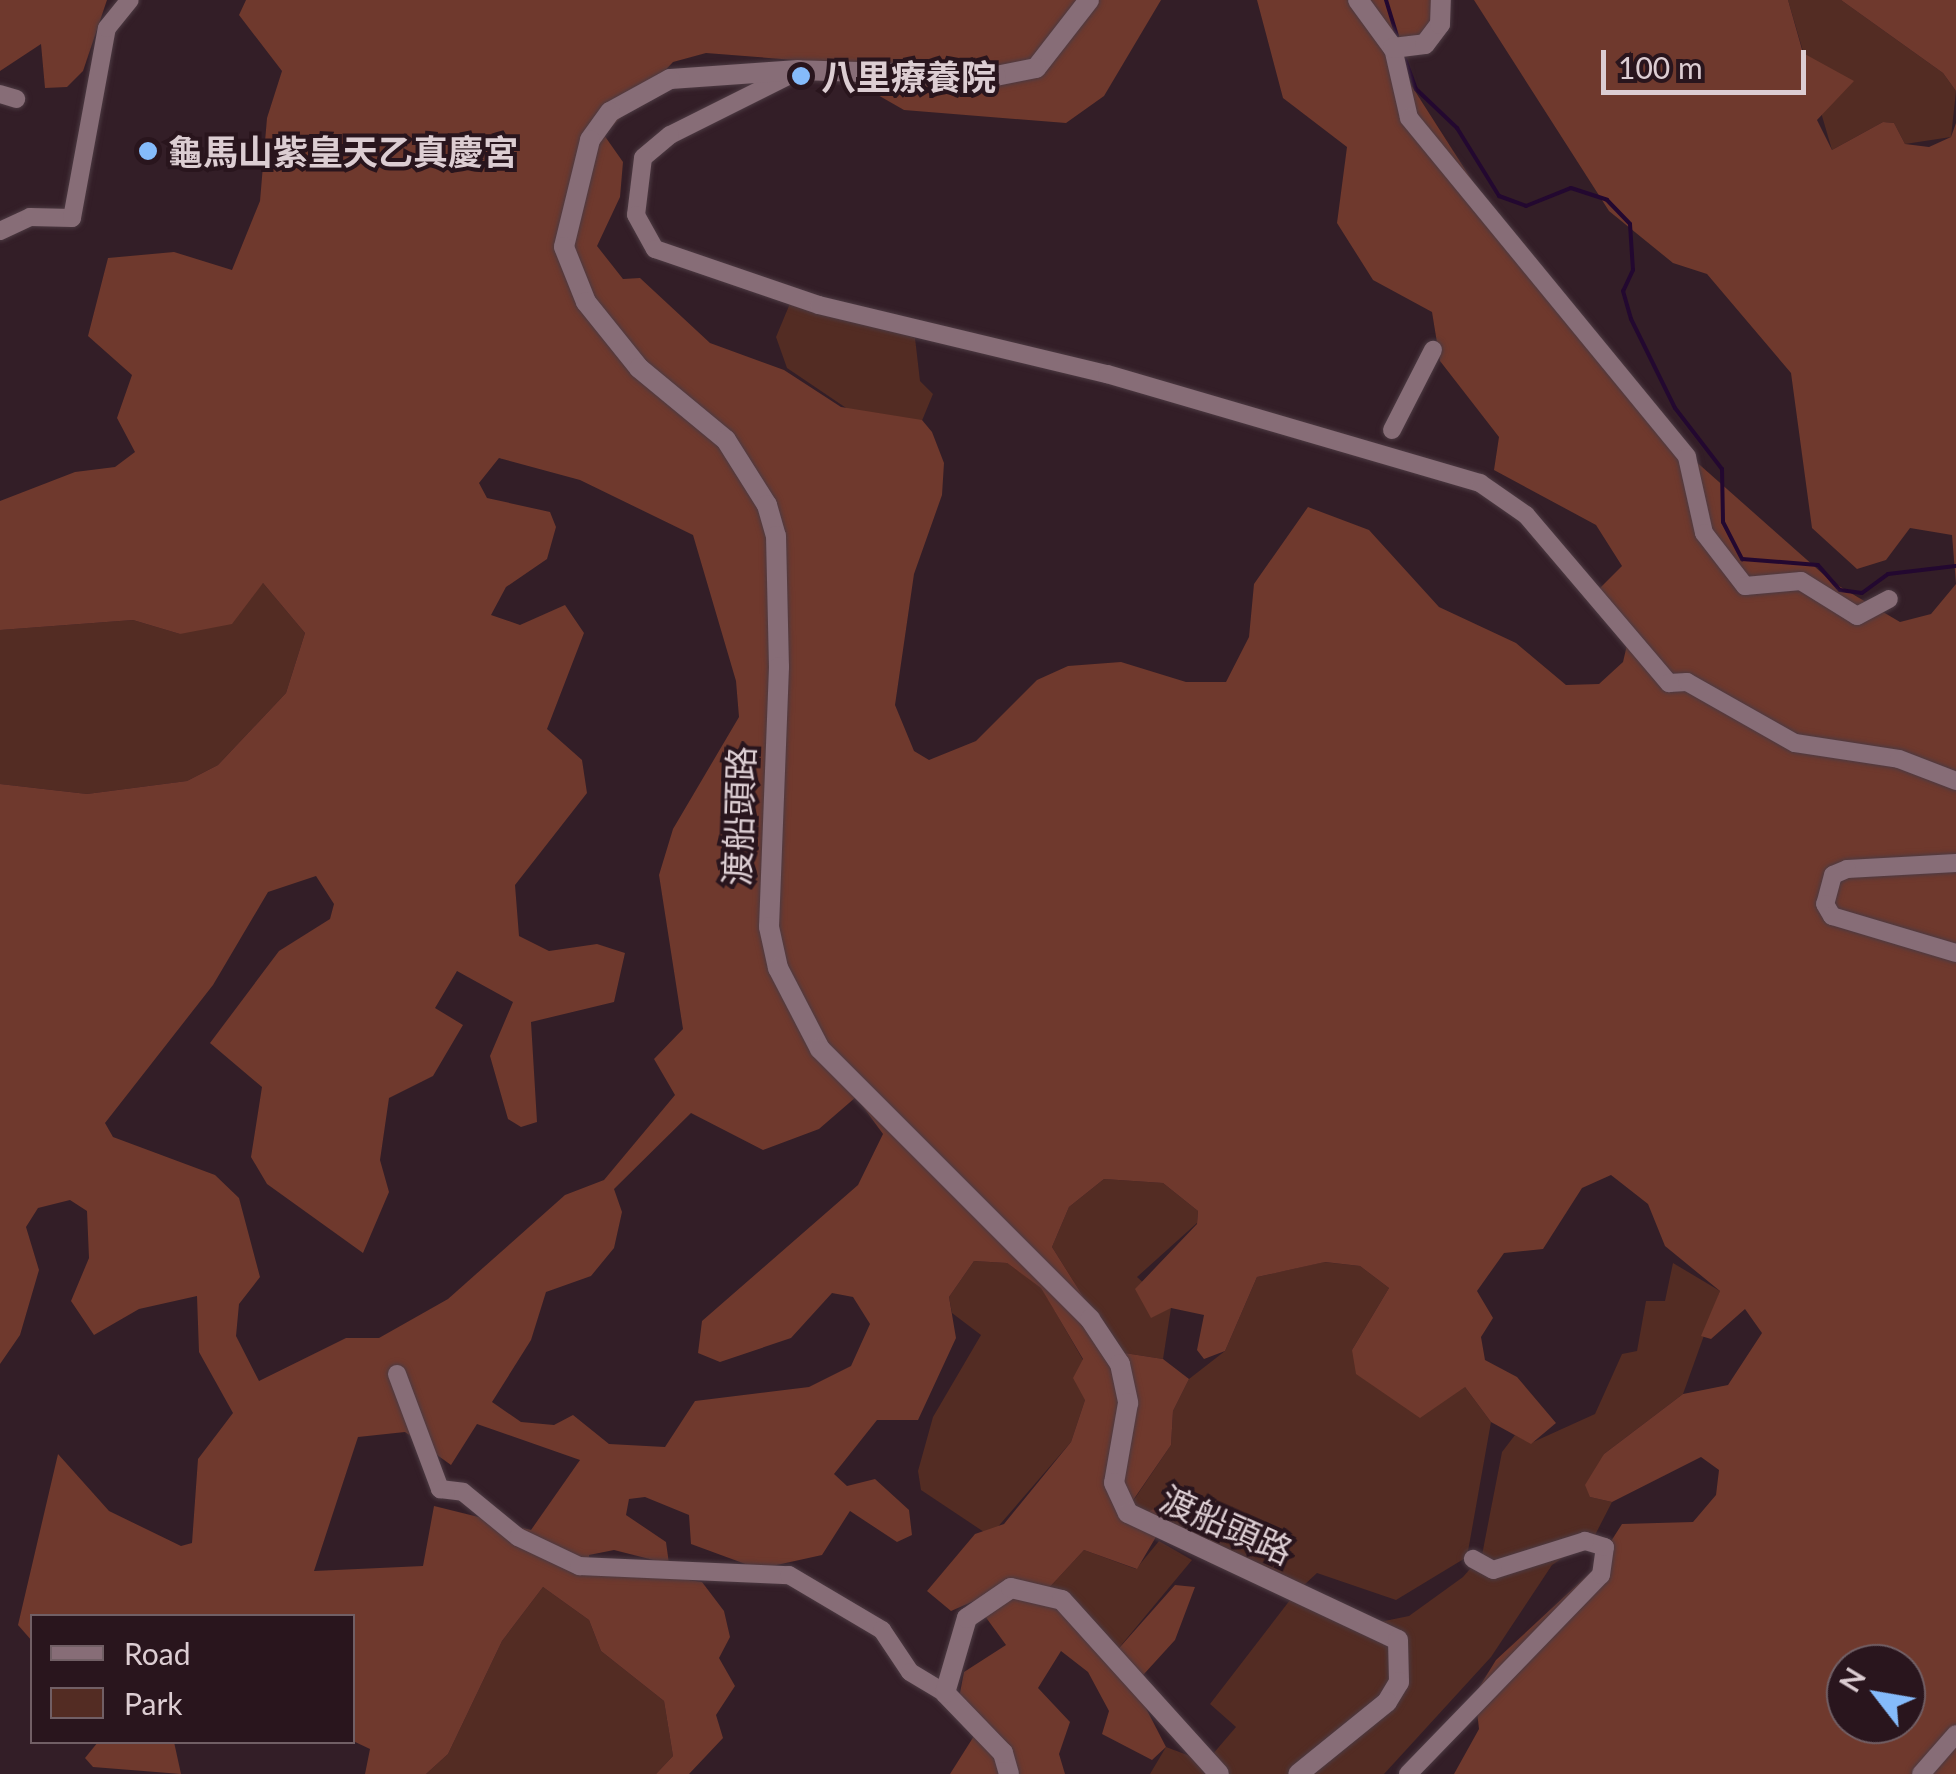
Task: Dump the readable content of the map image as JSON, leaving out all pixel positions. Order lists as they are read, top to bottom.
{
  "streets": {
    "street": ["渡船頭路"]
  },
  "places": ["八里療養院", "龜馬山紫皇天乙真慶宮"],
  "legend": ["Road", "Park"],
  "scale_bar": "100 m",
  "north": "top left"
}
